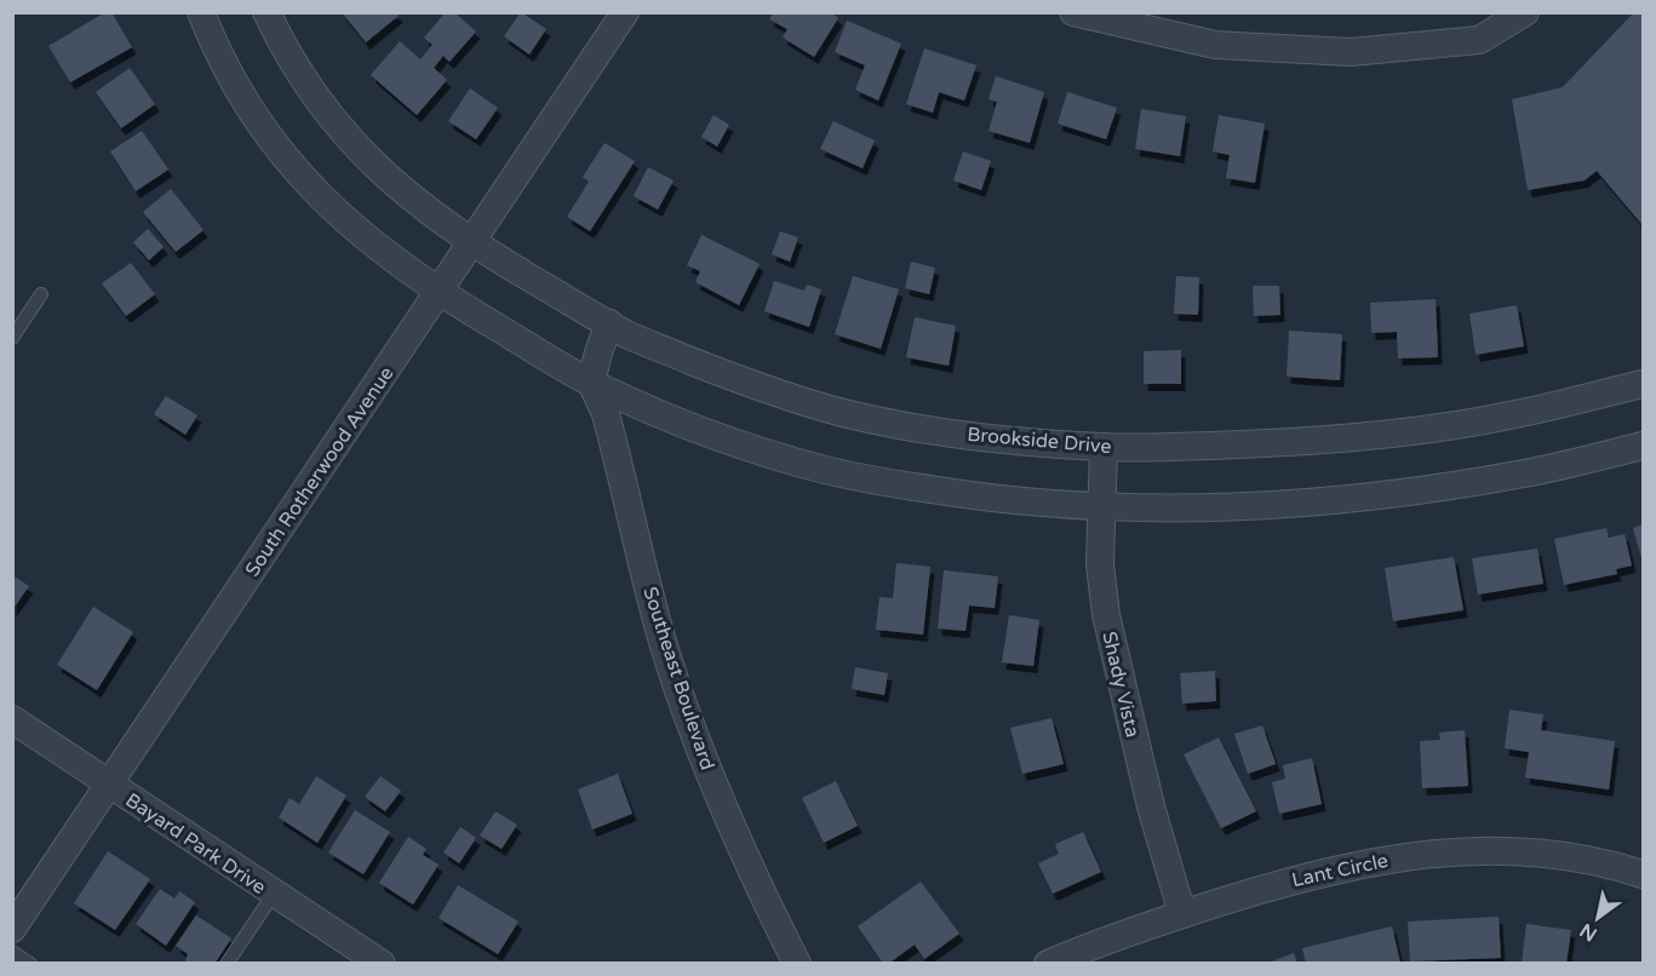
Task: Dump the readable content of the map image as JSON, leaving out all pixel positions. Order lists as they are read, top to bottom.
{
  "streets": {
    "street": [
      "Brookside Drive",
      "South Rotherwood Avenue",
      "Southeast Boulevard",
      "Shady Vista",
      "Bayard Park Drive",
      "Lant Circle"
    ]
  },
  "crossings": [
    ["Brookside Drive", "South Rotherwood Avenue"],
    ["Brookside Drive", "Shady Vista"],
    ["South Rotherwood Avenue", "Bayard Park Drive"],
    ["Shady Vista", "Lant Circle"]
  ],
  "north": "bottom left"
}
